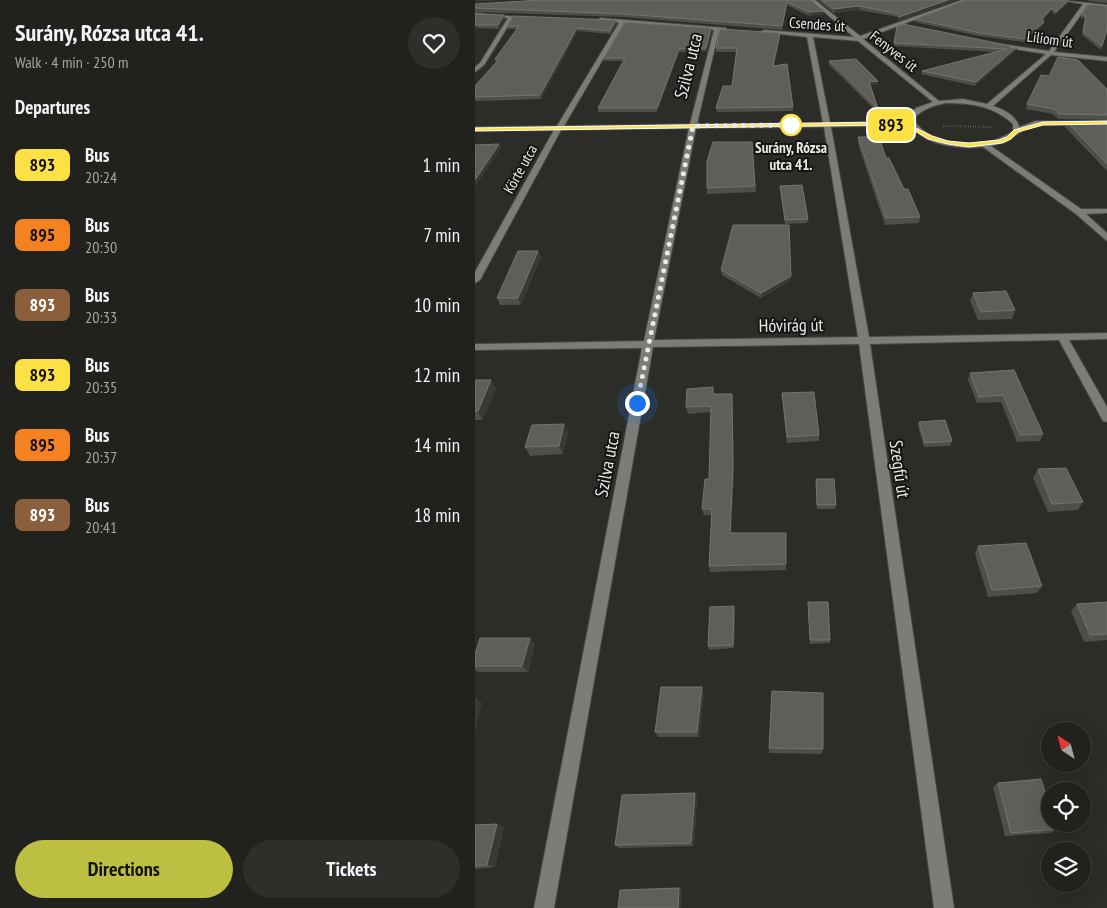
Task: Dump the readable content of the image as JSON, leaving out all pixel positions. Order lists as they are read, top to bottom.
{
  "streets": {
    "street": [
      "Csendes út",
      "Liliom út",
      "Fenyves út",
      "Szilva utca",
      "Körte utca",
      "Hóvirág út",
      "Szegfű út"
    ]
  },
  "crossings": [
    ["Csendes út", "Fenyves út"],
    ["Csendes út", "Szegfű út"],
    ["Szilva utca", "Hóvirág út"],
    ["Hóvirág út", "Szegfű út"]
  ],
  "places": ["Surány, Rózsa utca 41."],
  "lines": ["bus line 893"],
  "north": "top left",
  "page": {
    "heading": [
      ["Surány, Rózsa utca 41.", "Walk · 4 min · 250 m"],
      "Departures"
    ],
    "on_map": "893",
    "list": [
      {
        "mark": "893",
        "name": "Bus",
        "note": "20:24",
        "value": "1 min"
      },
      {
        "mark": "895",
        "name": "Bus",
        "note": "20:30",
        "value": "7 min"
      },
      {
        "mark": "893",
        "name": "Bus",
        "note": "20:33",
        "value": "10 min"
      },
      {
        "mark": "893",
        "name": "Bus",
        "note": "20:35",
        "value": "12 min"
      },
      {
        "mark": "895",
        "name": "Bus",
        "note": "20:37",
        "value": "14 min"
      },
      {
        "mark": "893",
        "name": "Bus",
        "note": "20:41",
        "value": "18 min"
      }
    ],
    "buttons": ["Directions", "Tickets"]
  }
}
